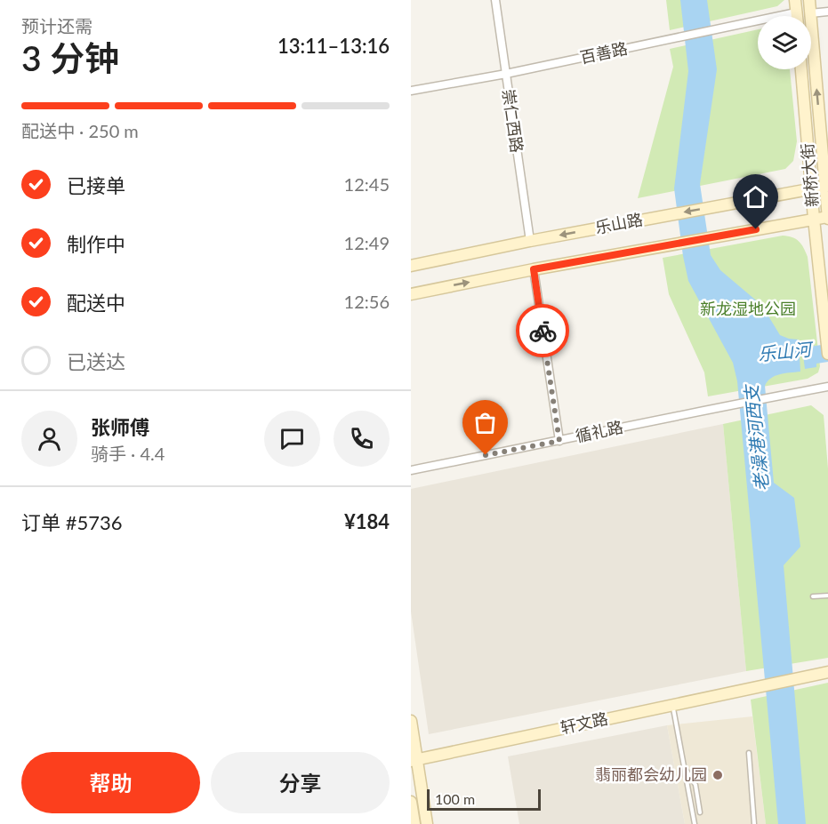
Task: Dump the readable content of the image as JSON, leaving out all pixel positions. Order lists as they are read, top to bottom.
{
  "streets": {
    "street": [
      "百善路",
      "崇仁西路",
      "新桥大街",
      "乐山路",
      "循礼路",
      "轩文路"
    ]
  },
  "crossings": [
    ["百善路", "崇仁西路"],
    ["崇仁西路", "乐山路"],
    ["新桥大街", "乐山路"]
  ],
  "water": ["乐山河", "老澡港河西支"],
  "parks": ["新龙湿地公园"],
  "places": ["翡丽都会幼儿园"],
  "scale_bar": "100 m",
  "page": {
    "heading": ["3 分钟", "预计还需", "13:11–13:16"],
    "panel": [
      "张师傅",
      "骑手 · 4.4",
      "订单 #5736",
      "¥184"
    ],
    "bar": "配送中 · 250 m",
    "list": [
      ["已接单", "12:45"],
      ["制作中", "12:49"],
      ["配送中", "12:56"],
      "已送达"
    ],
    "buttons": ["帮助", "分享"],
    "scale": "100 m"
  }
}
